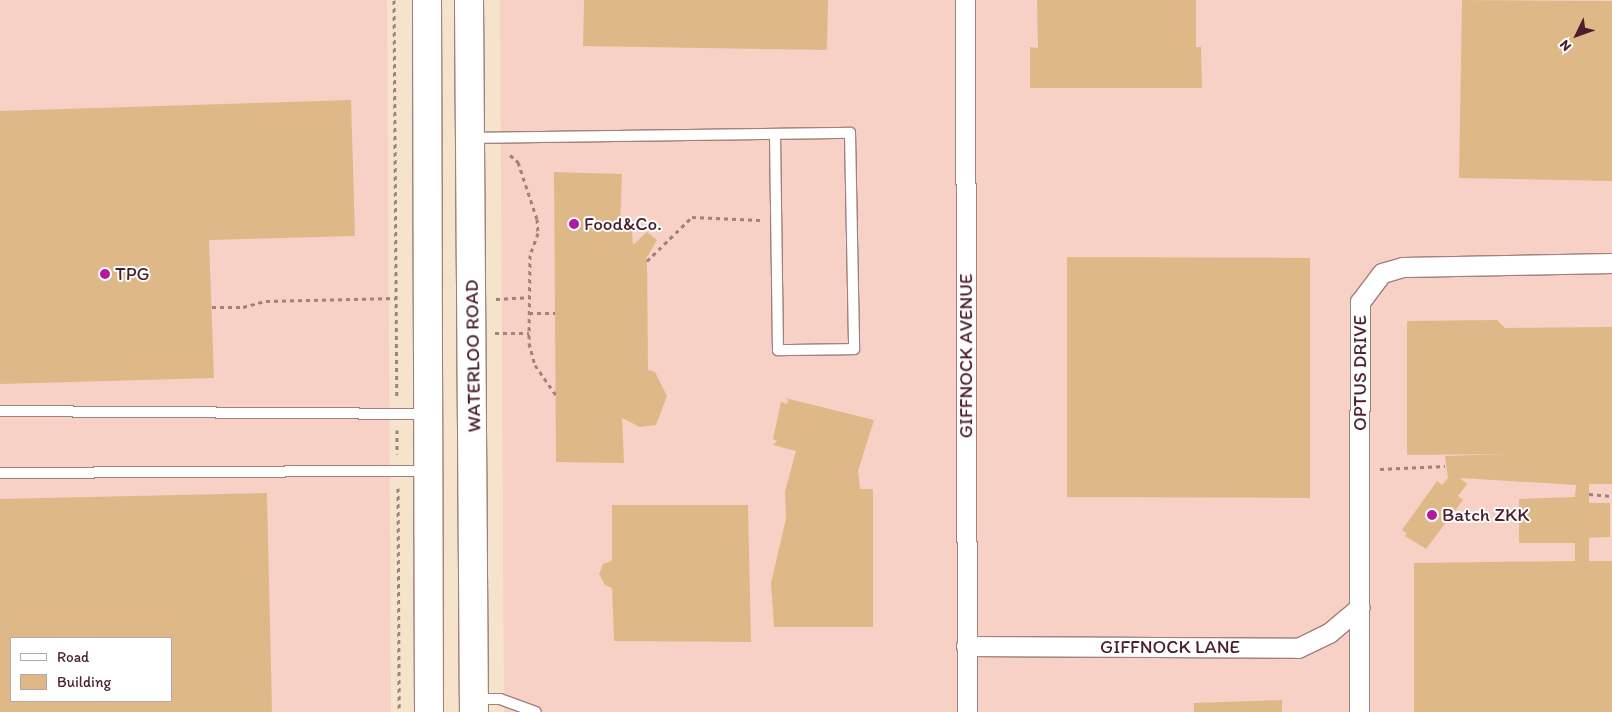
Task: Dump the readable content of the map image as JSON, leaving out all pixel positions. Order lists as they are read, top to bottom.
{
  "streets": {
    "street": [
      "WATERLOO ROAD",
      "GIFFNOCK AVENUE",
      "OPTUS DRIVE",
      "GIFFNOCK LANE"
    ]
  },
  "crossings": [
    ["GIFFNOCK AVENUE", "GIFFNOCK LANE"],
    ["OPTUS DRIVE", "GIFFNOCK LANE"]
  ],
  "places": ["Food&Co.", "TPG", "Batch ZKK"],
  "legend": ["Road", "Building"],
  "north": "bottom left"
}
